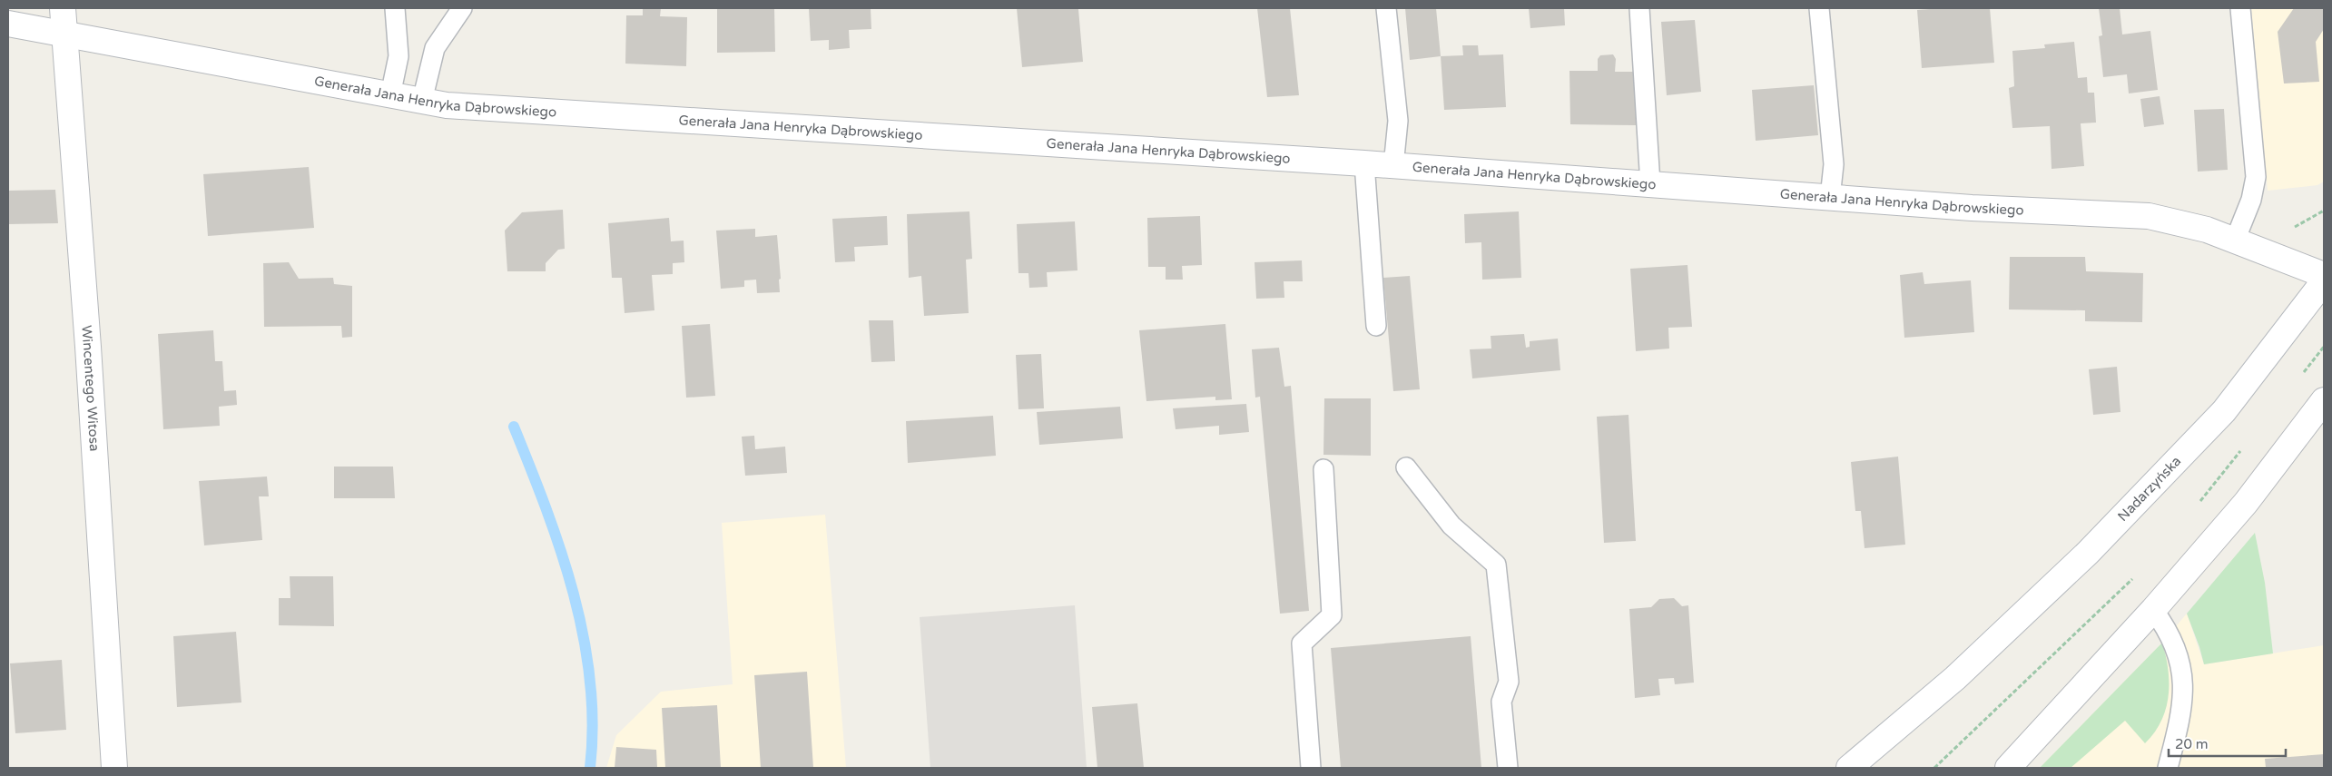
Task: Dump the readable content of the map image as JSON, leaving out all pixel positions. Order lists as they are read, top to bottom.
{
  "streets": {
    "street": ["Generała Jana Henryka Dąbrowskiego", "Wincentego Witosa", "Nadarzyńska"]
  },
  "crossings": [
    ["Generała Jana Henryka Dąbrowskiego", "Wincentego Witosa"]
  ],
  "scale_bar": "20 m"
}
